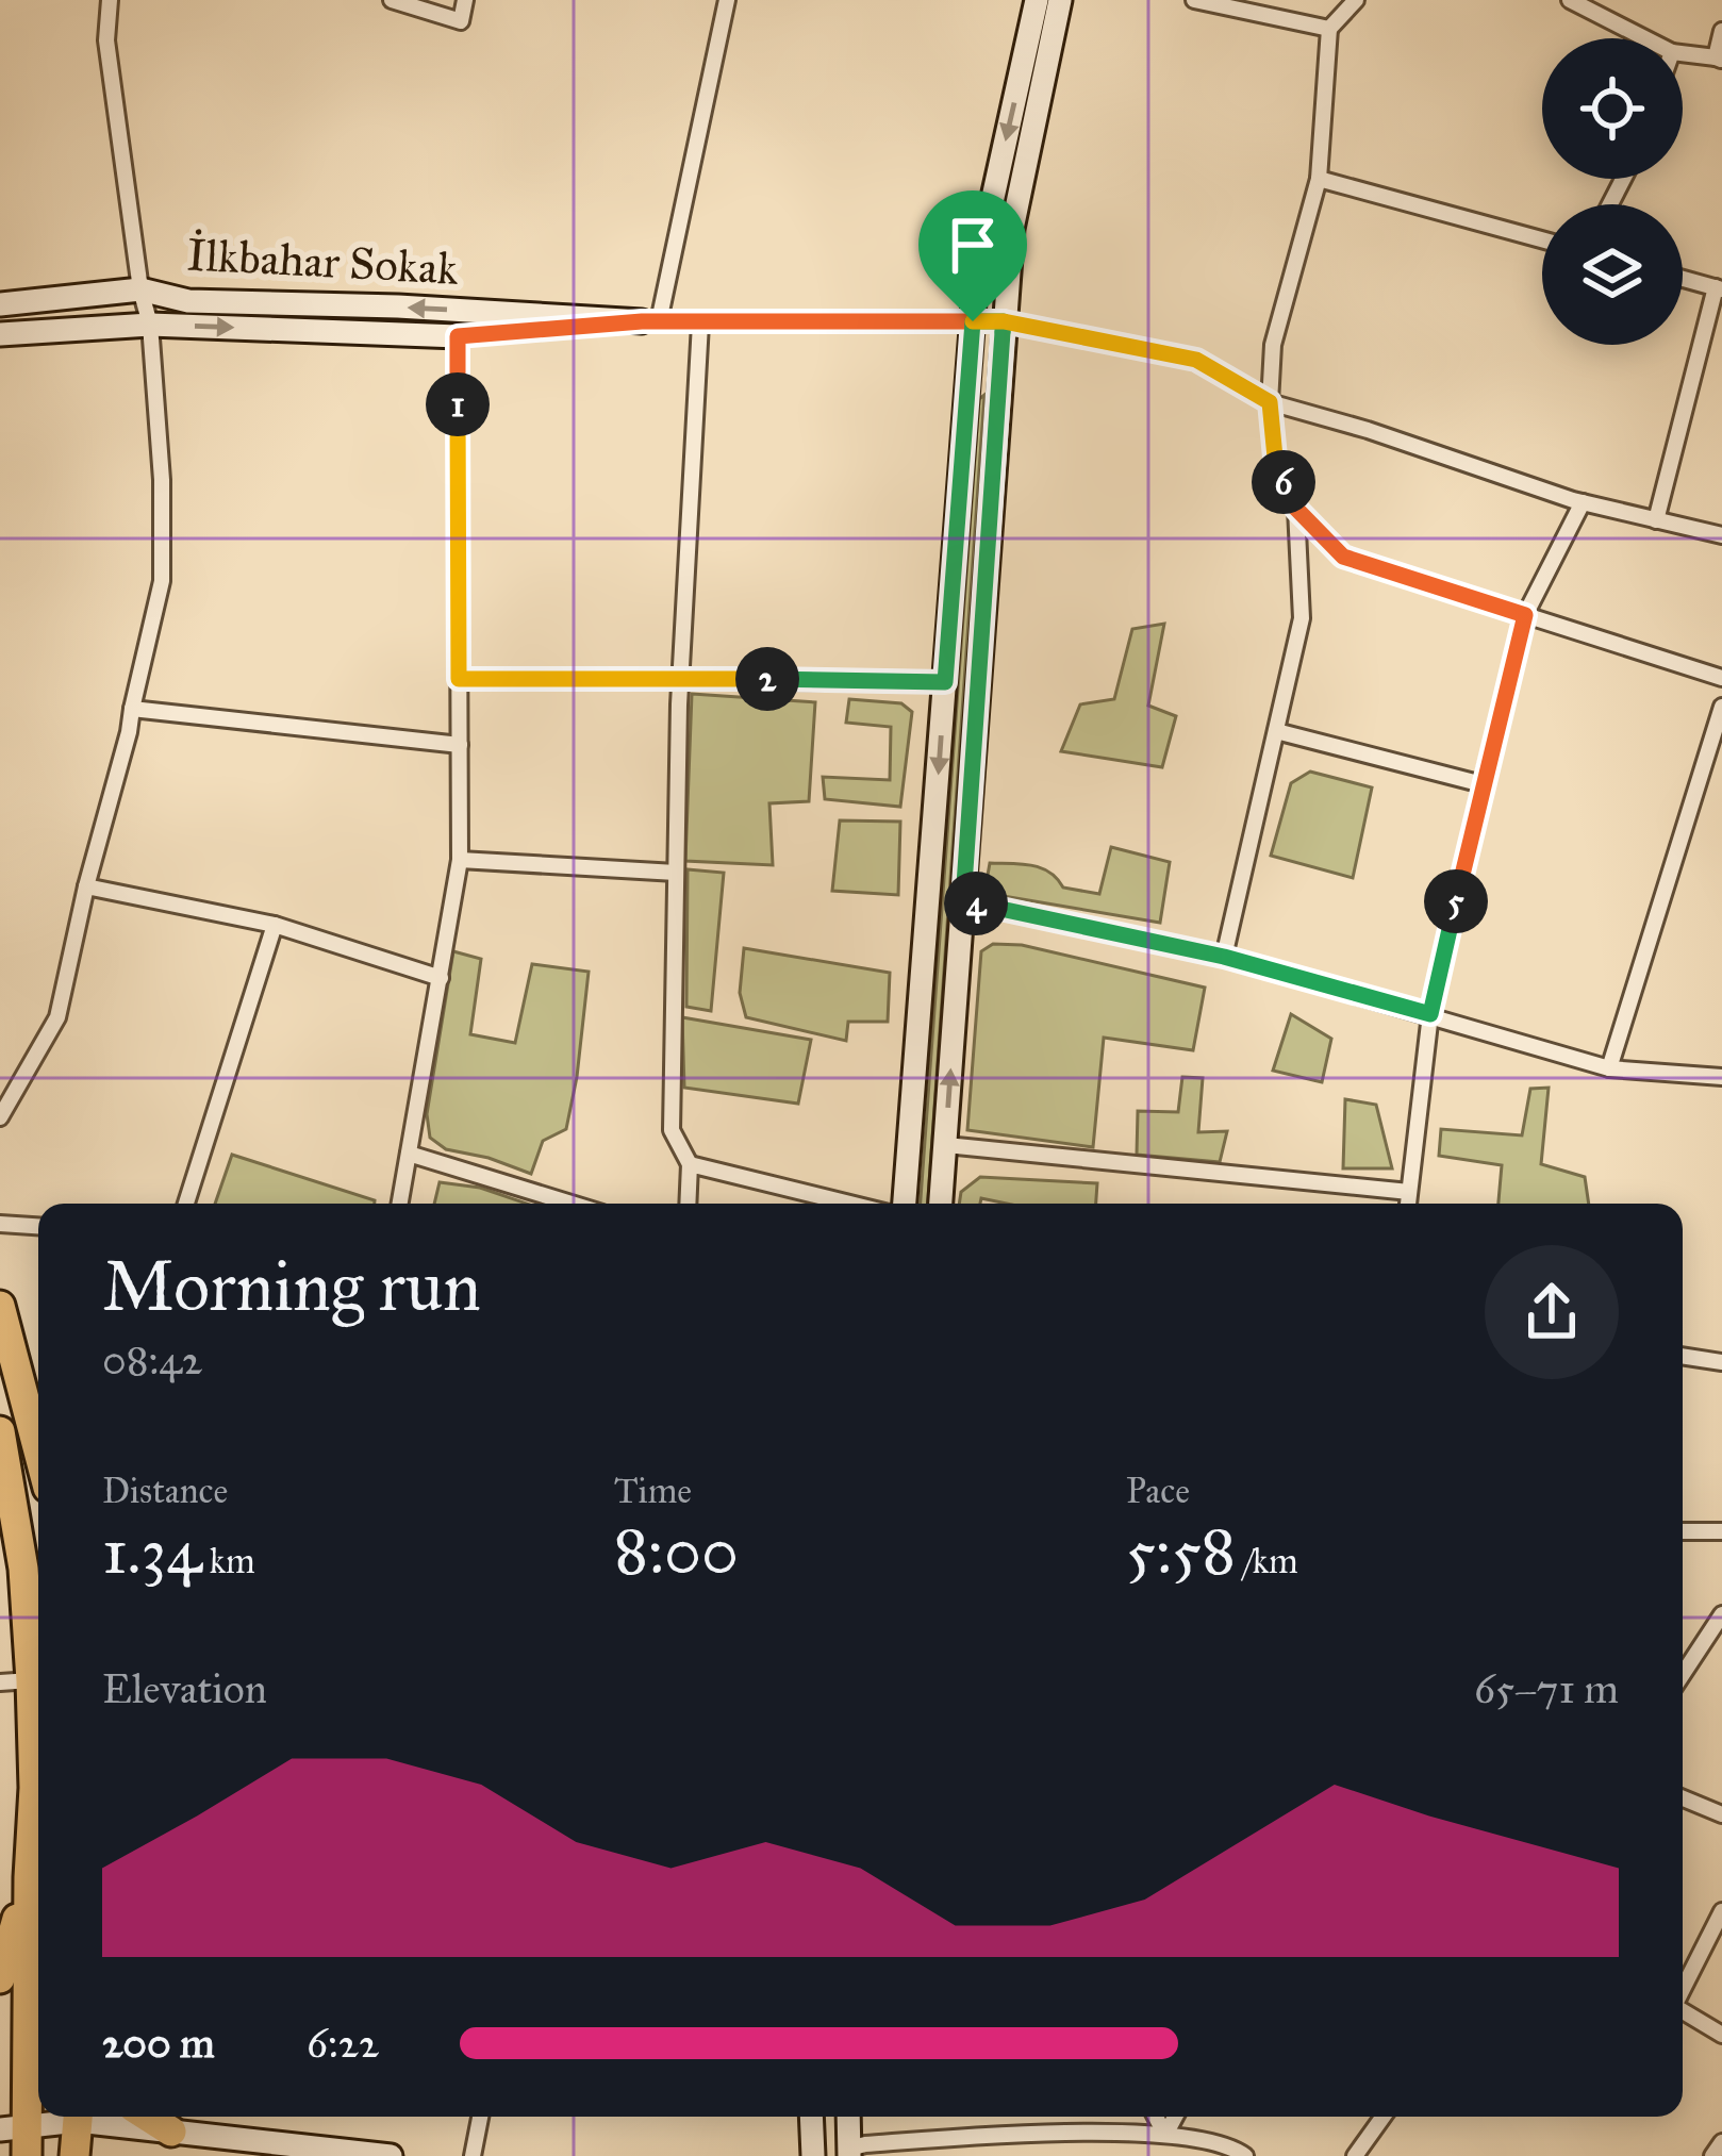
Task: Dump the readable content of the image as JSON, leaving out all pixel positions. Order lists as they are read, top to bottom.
{
  "streets": {
    "street": ["İlkbahar Sokak"]
  },
  "page": {
    "pins": [
      "1",
      "6",
      "2",
      "5",
      "4"
    ],
    "heading": ["Morning run", "08:42"],
    "stats": [
      ["Distance", "1.34 km"],
      ["Time", "8:00"],
      ["Pace", "5:58 /km"]
    ],
    "chart": ["Elevation", "65–71 m"],
    "list": [
      {
        "name": "200 m",
        "note": "6:22"
      }
    ]
  }
}
